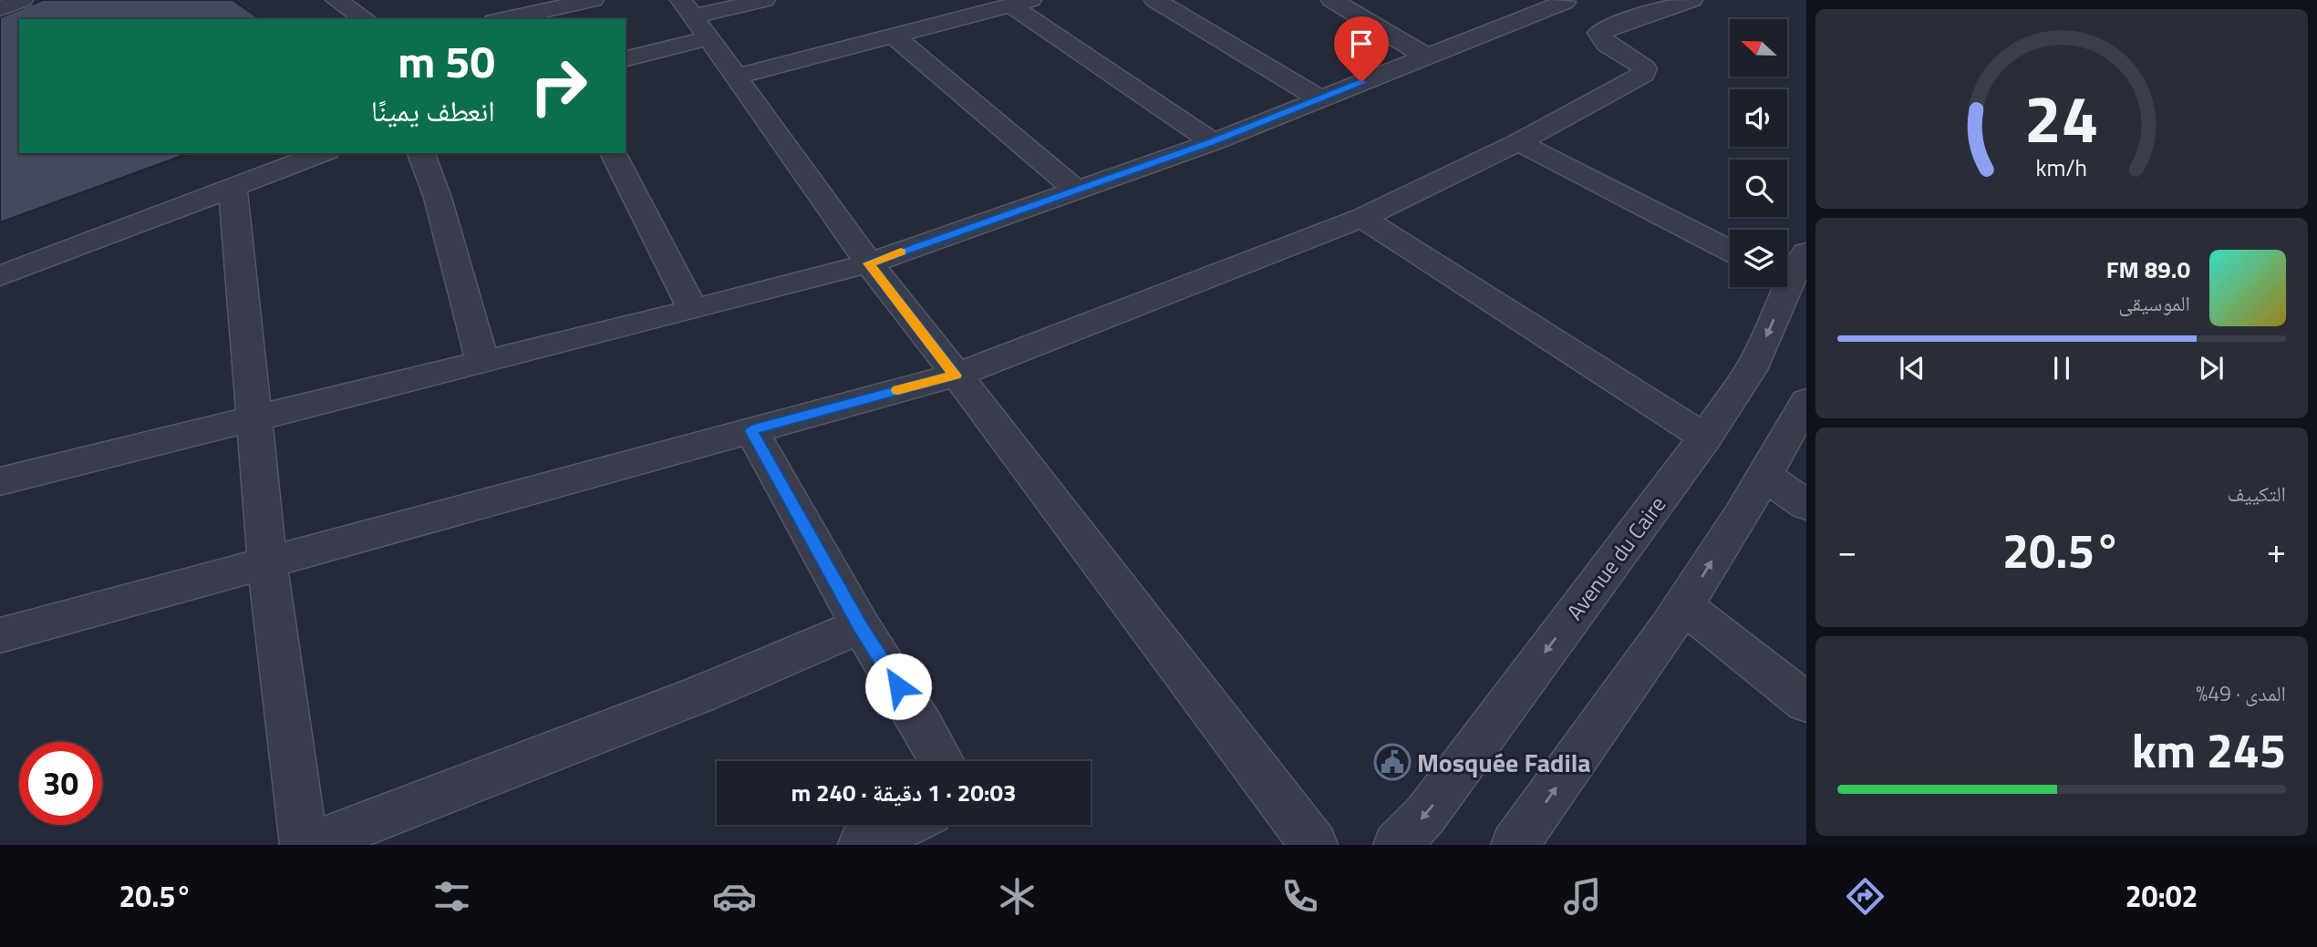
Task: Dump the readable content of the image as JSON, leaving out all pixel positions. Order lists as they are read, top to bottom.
{
  "streets": {
    "street": ["Avenue du Caire"]
  },
  "places": {
    "public building": ["Mosquée Fadila"]
  },
  "north": "left",
  "page": {
    "turn": ["50 m", "انعطف يمينًا"],
    "song": ["89.0 FM", "الموسيقى"],
    "tile": [
      "التكييف",
      ["المدى · 49%", "245 km"]
    ],
    "heat": ["−", "20.5°", "+"],
    "limit": "30",
    "trip": "20:03 · 1 دقيقة · 240 m",
    "tabs": ["20:02", "20.5°"],
    "gauge": ["24", "km/h"]
  }
}
